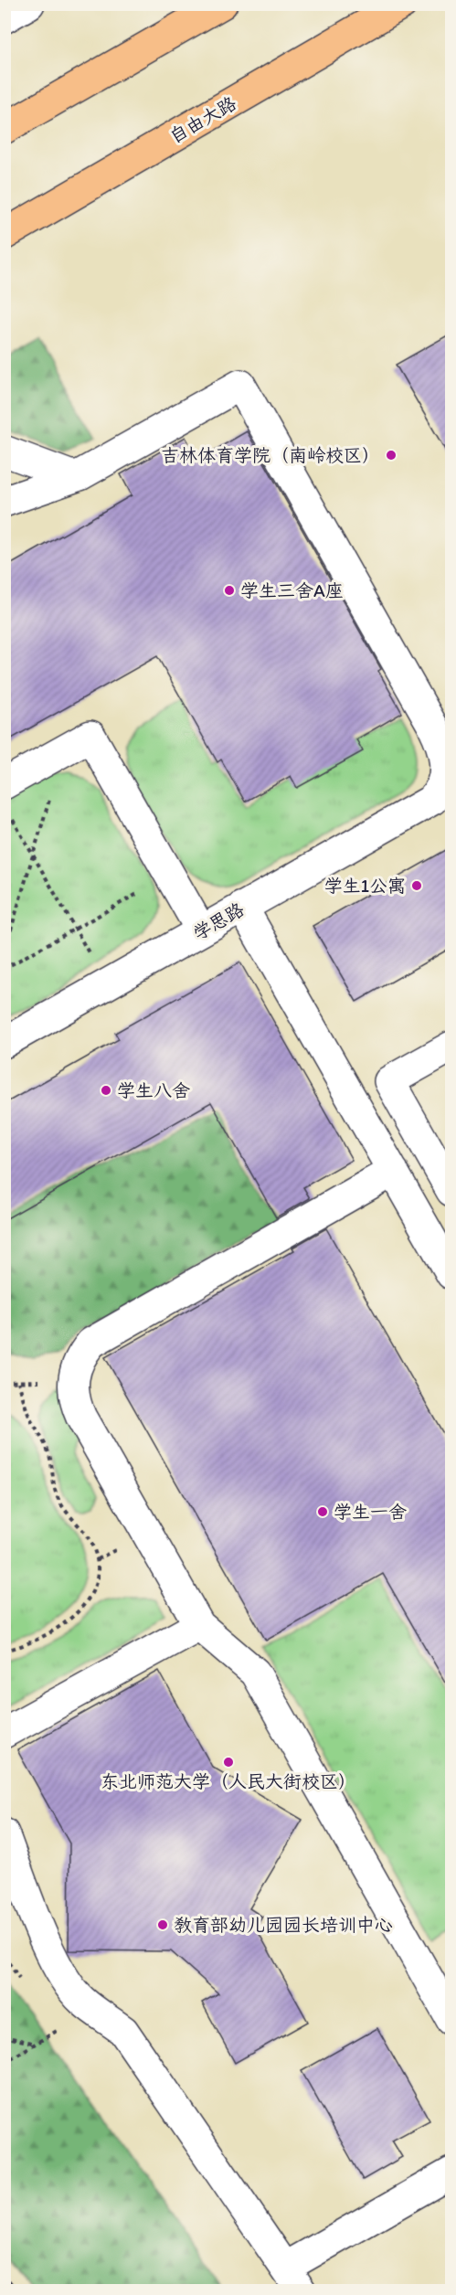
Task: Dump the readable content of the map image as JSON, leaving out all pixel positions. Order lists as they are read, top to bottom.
{
  "streets": {
    "main road": ["自由大路"],
    "street": ["学思路"]
  },
  "places": [
    "吉林体育学院（南岭校区）",
    "学生三舍A座",
    "学生1公寓",
    "学生八舍",
    "学生一舍",
    "东北师范大学（人民大街校区）",
    "教育部幼儿园园长培训中心"
  ]
}
